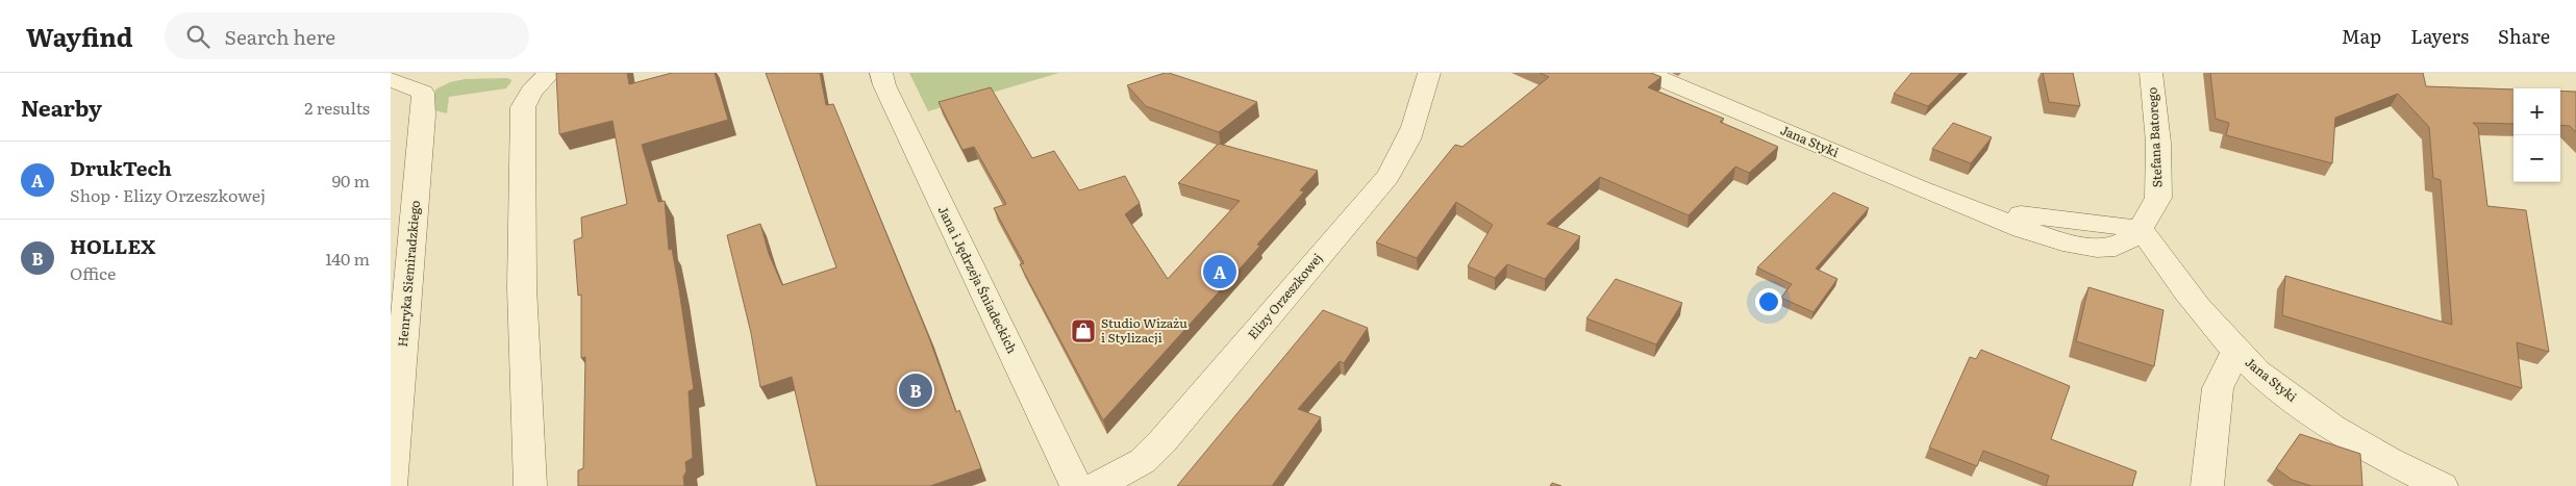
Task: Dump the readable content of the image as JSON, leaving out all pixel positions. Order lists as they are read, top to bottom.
{
  "streets": {
    "street": [
      "Stefana Batorego",
      "Jana Styki",
      "Henryka Siemiradzkiego",
      "Jana i Jędrzeja Śniadeckich",
      "Elizy Orzeszkowej"
    ]
  },
  "crossings": [
    ["Stefana Batorego", "Jana Styki"]
  ],
  "places": {
    "shop": ["Studio Wizażu i Stylizacji"]
  },
  "page": {
    "header": "Wayfind",
    "search": "Search here",
    "nav": ["Map", "Layers", "Share"],
    "heading": ["Nearby", "2 results"],
    "map_buttons": ["+", "−"],
    "list": [
      {
        "mark": "A",
        "name": "DrukTech",
        "note": "Shop · Elizy Orzeszkowej",
        "value": "90 m"
      },
      {
        "mark": "B",
        "name": "HOLLEX",
        "note": "Office",
        "value": "140 m"
      }
    ],
    "pins": ["A", "B"]
  }
}
